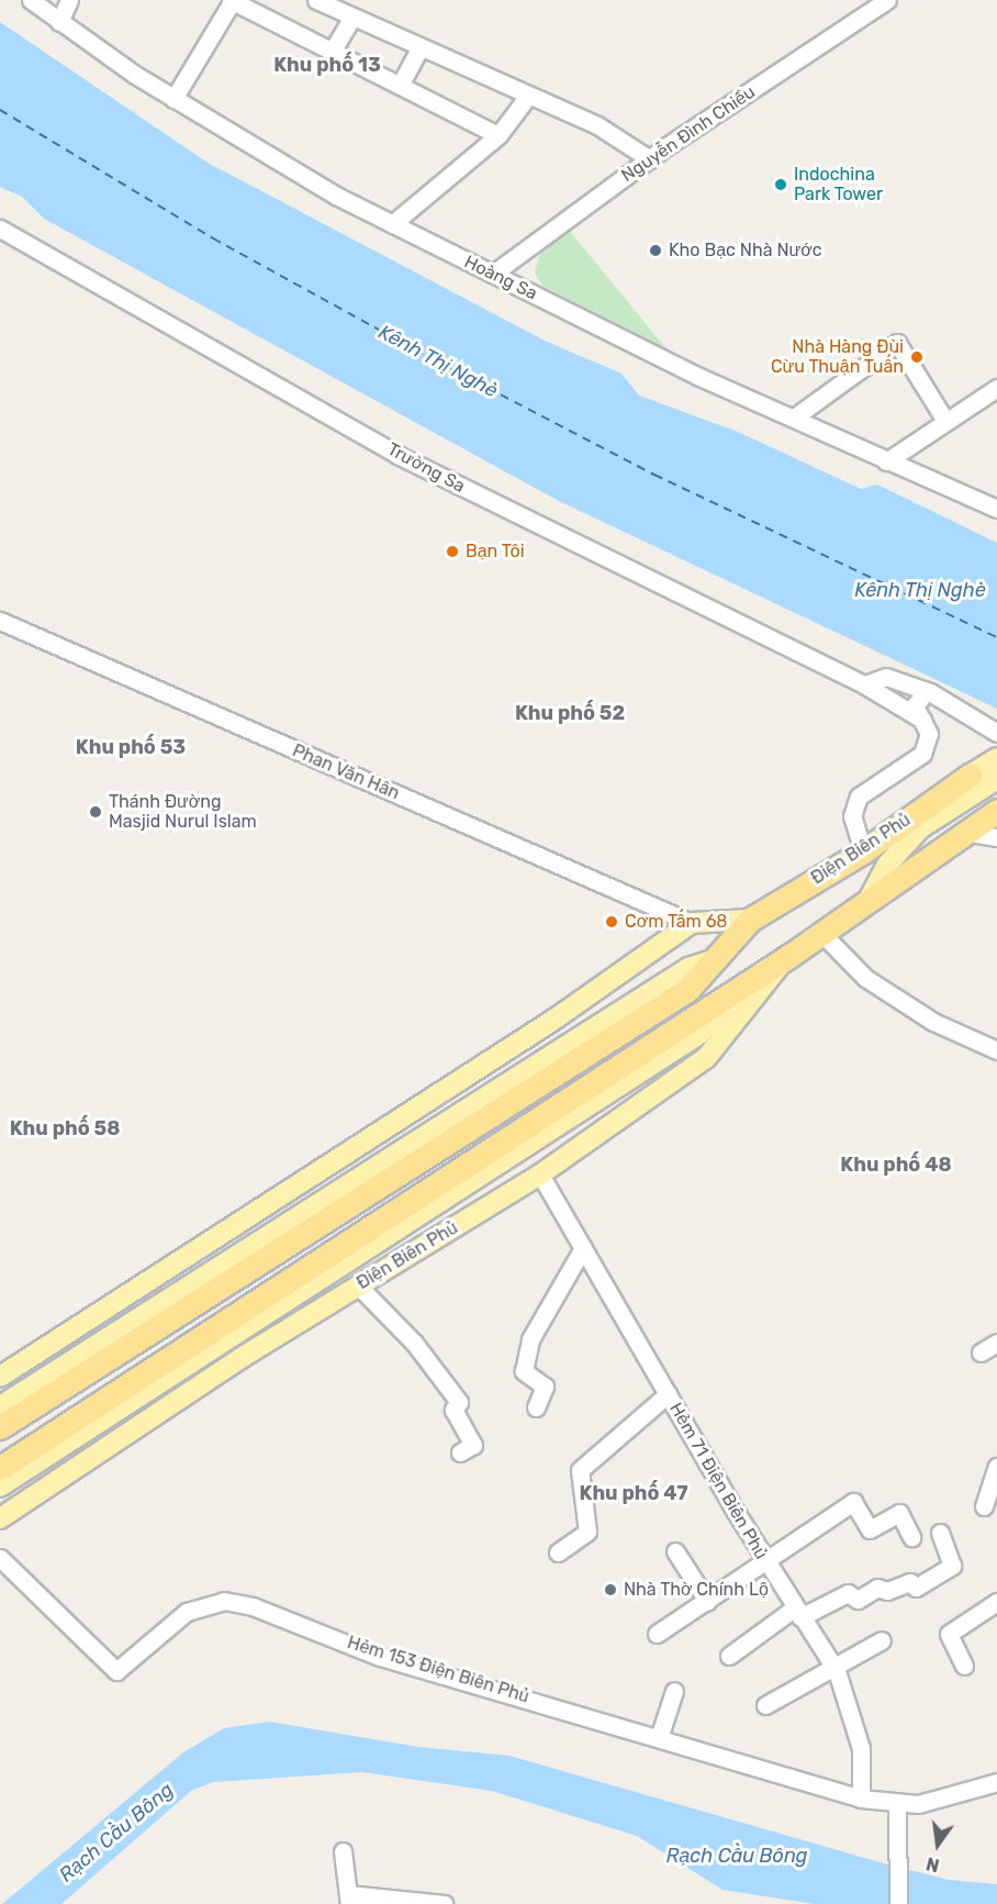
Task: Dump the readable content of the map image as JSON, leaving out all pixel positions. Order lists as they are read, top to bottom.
{
  "streets": {
    "highway": ["Điện Biên Phủ"],
    "street": [
      "Nguyễn Đình Chiểu",
      "Hoàng Sa",
      "Trường Sa",
      "Phan Văn Hân",
      "Hẻm 71 Điện Biên Phủ",
      "Hẻm 153 Điện Biên Phủ"
    ]
  },
  "crossings": [
    ["Nguyễn Đình Chiểu", "Hoàng Sa"],
    ["Phan Văn Hân", "Điện Biên Phủ"],
    ["Điện Biên Phủ", "Hẻm 71 Điện Biên Phủ"],
    ["Hẻm 71 Điện Biên Phủ", "Hẻm 153 Điện Biên Phủ"]
  ],
  "districts": [
    "Khu phố 13",
    "Khu phố 52",
    "Khu phố 53",
    "Khu phố 58",
    "Khu phố 48",
    "Khu phố 47"
  ],
  "water": ["Kênh Thị Nghè", "Rạch Cầu Bông"],
  "places": [
    "Indochina Park Tower",
    "Kho Bạc Nhà Nước",
    "Nhà Hàng Đùi Cừu Thuận Tuấn",
    "Bạn Tôi",
    "Thánh Đường Masjid Nurul Islam",
    "Cơm Tấm 68",
    "Nhà Thờ Chính Lộ"
  ],
  "north": "bottom"
}
